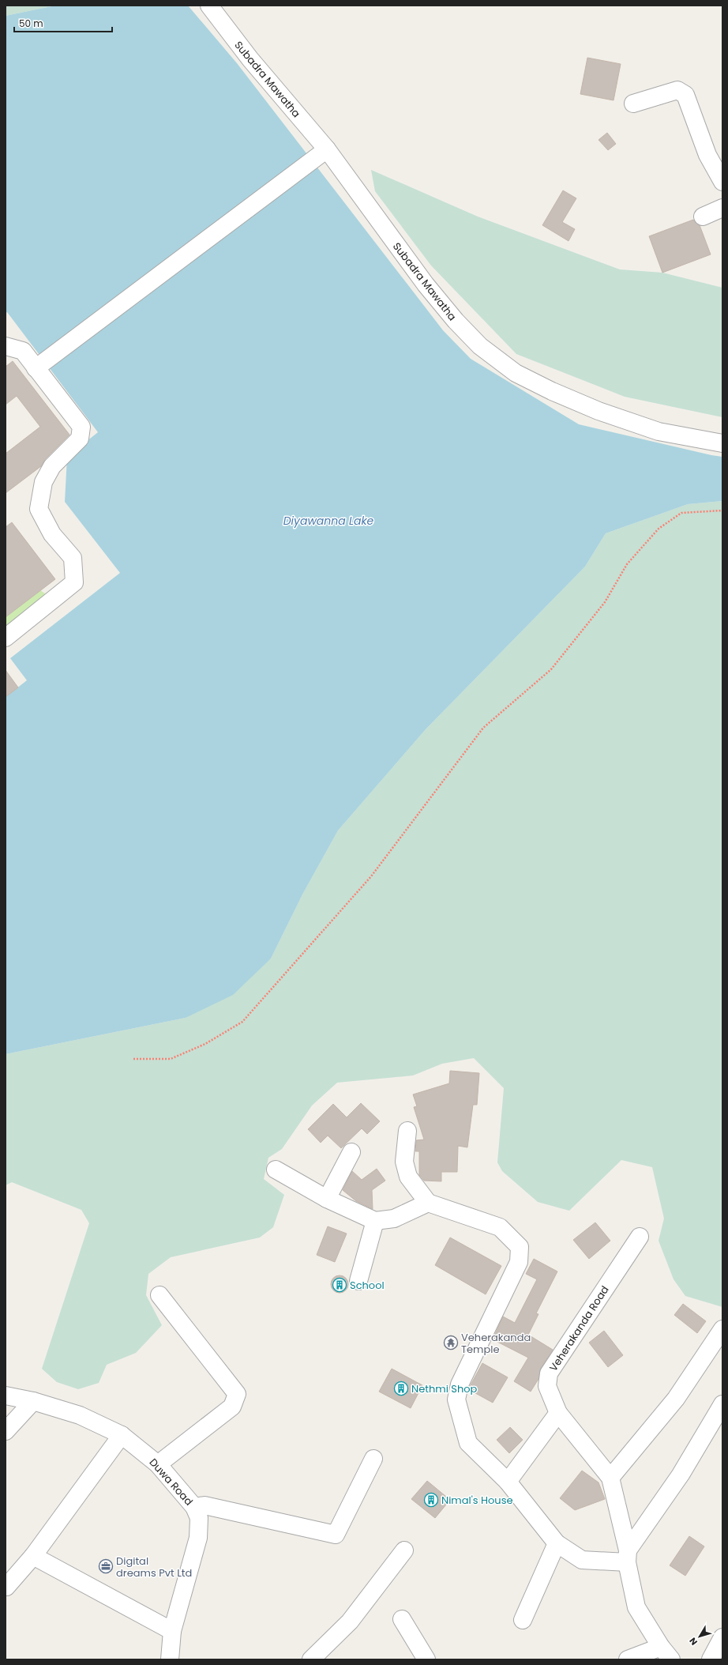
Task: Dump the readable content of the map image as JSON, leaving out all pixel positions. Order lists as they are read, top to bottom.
{
  "streets": {
    "street": ["Subadra Mawatha", "Veherakanda Road", "Duwa Road"]
  },
  "water": ["Diyawanna Lake"],
  "places": {
    "building": ["School", "Nethmi Shop", "Nimal's House"],
    "temple": ["Veherakanda Temple"],
    "office": ["Digital dreams Pvt Ltd"]
  },
  "scale_bar": "50 m",
  "north": "bottom left"
}
